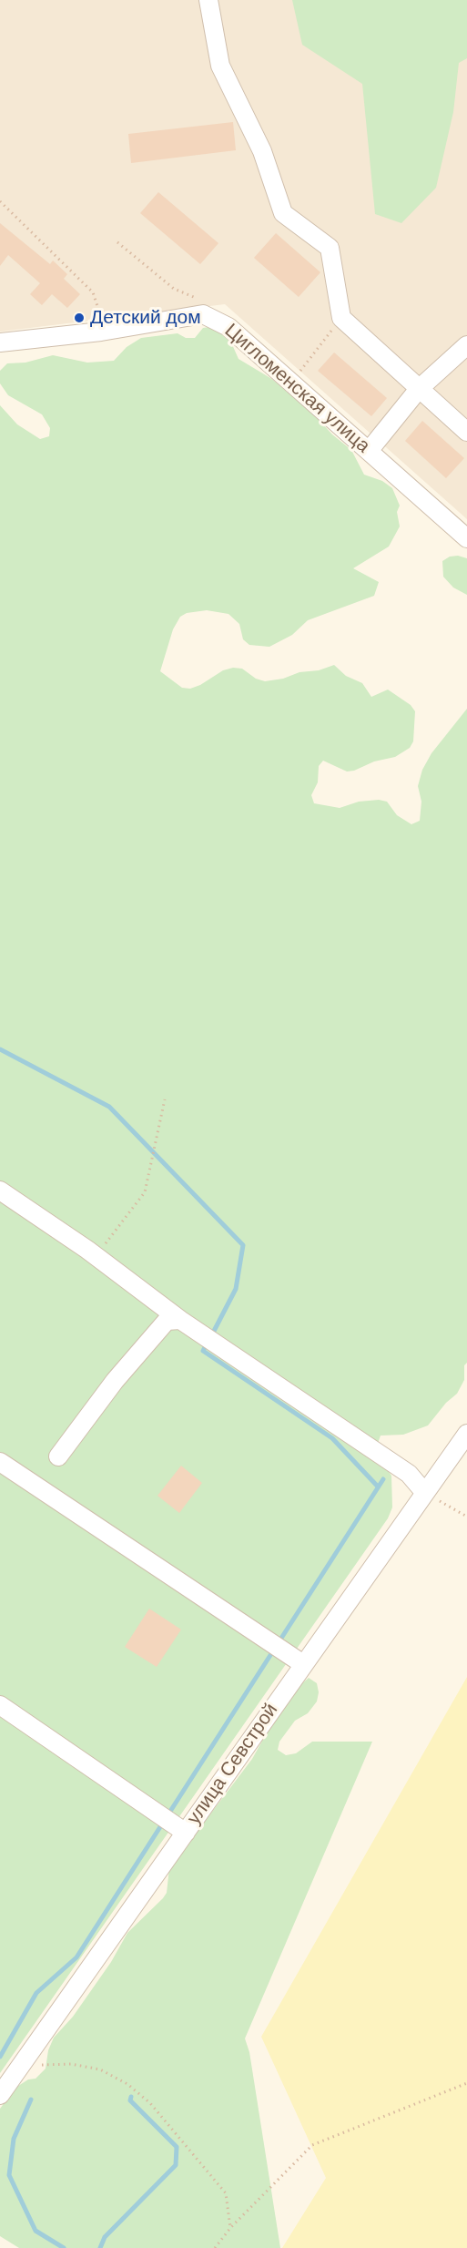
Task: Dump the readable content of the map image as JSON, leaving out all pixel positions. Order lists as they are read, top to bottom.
{
  "streets": {
    "street": ["Цигломенская улица", "улица Севстрой"]
  },
  "places": ["Детский дом"]
}
